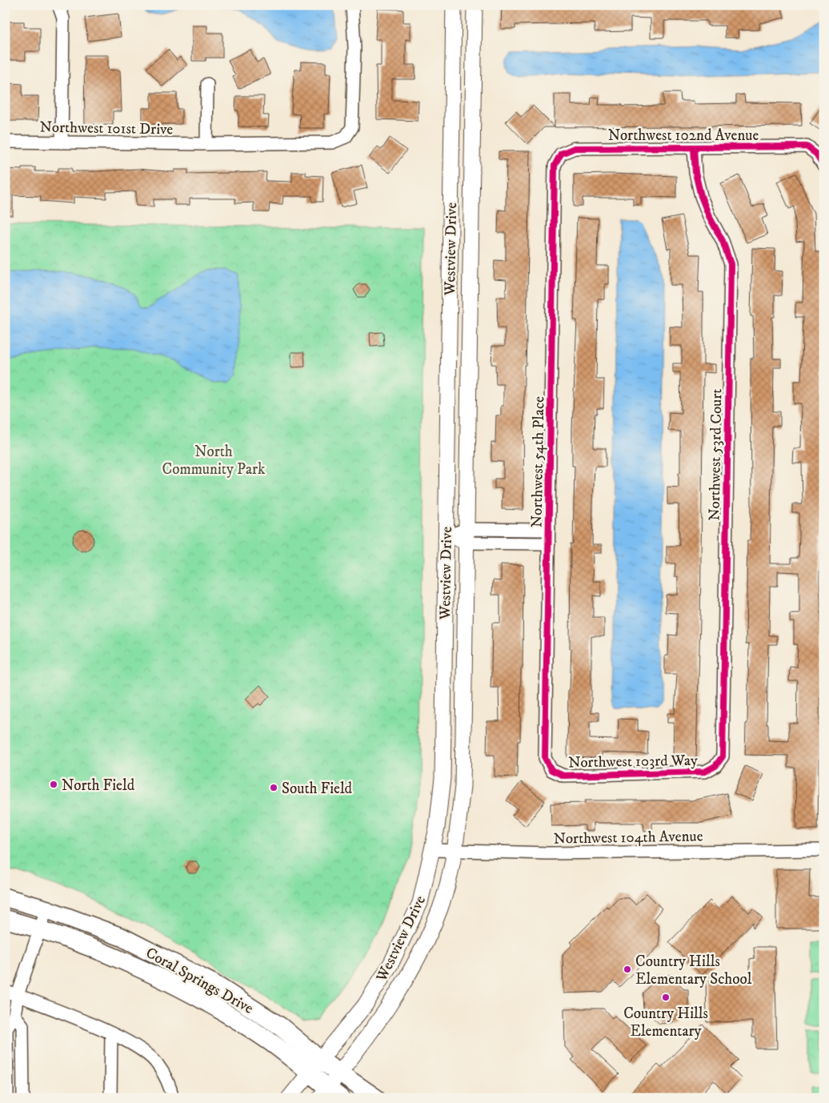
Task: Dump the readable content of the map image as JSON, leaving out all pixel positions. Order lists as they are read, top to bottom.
{
  "streets": {
    "main road": ["Coral Springs Drive"],
    "street": [
      "Northwest 101st Drive",
      "Northwest 102nd Avenue",
      "Westview Drive",
      "Northwest 53rd Court",
      "Northwest 54th Place",
      "Northwest 103rd Way",
      "Northwest 104th Avenue"
    ]
  },
  "crossings": [
    ["Northwest 102nd Avenue", "Northwest 53rd Court"],
    ["Northwest 102nd Avenue", "Northwest 54th Place"],
    ["Westview Drive", "Northwest 104th Avenue"],
    ["Westview Drive", "Coral Springs Drive"],
    ["Northwest 53rd Court", "Northwest 103rd Way"],
    ["Northwest 54th Place", "Northwest 103rd Way"]
  ],
  "parks": ["North Community Park"],
  "places": [
    "North Field",
    "South Field",
    "Country Hills Elementary School",
    "Country Hills Elementary"
  ]
}
